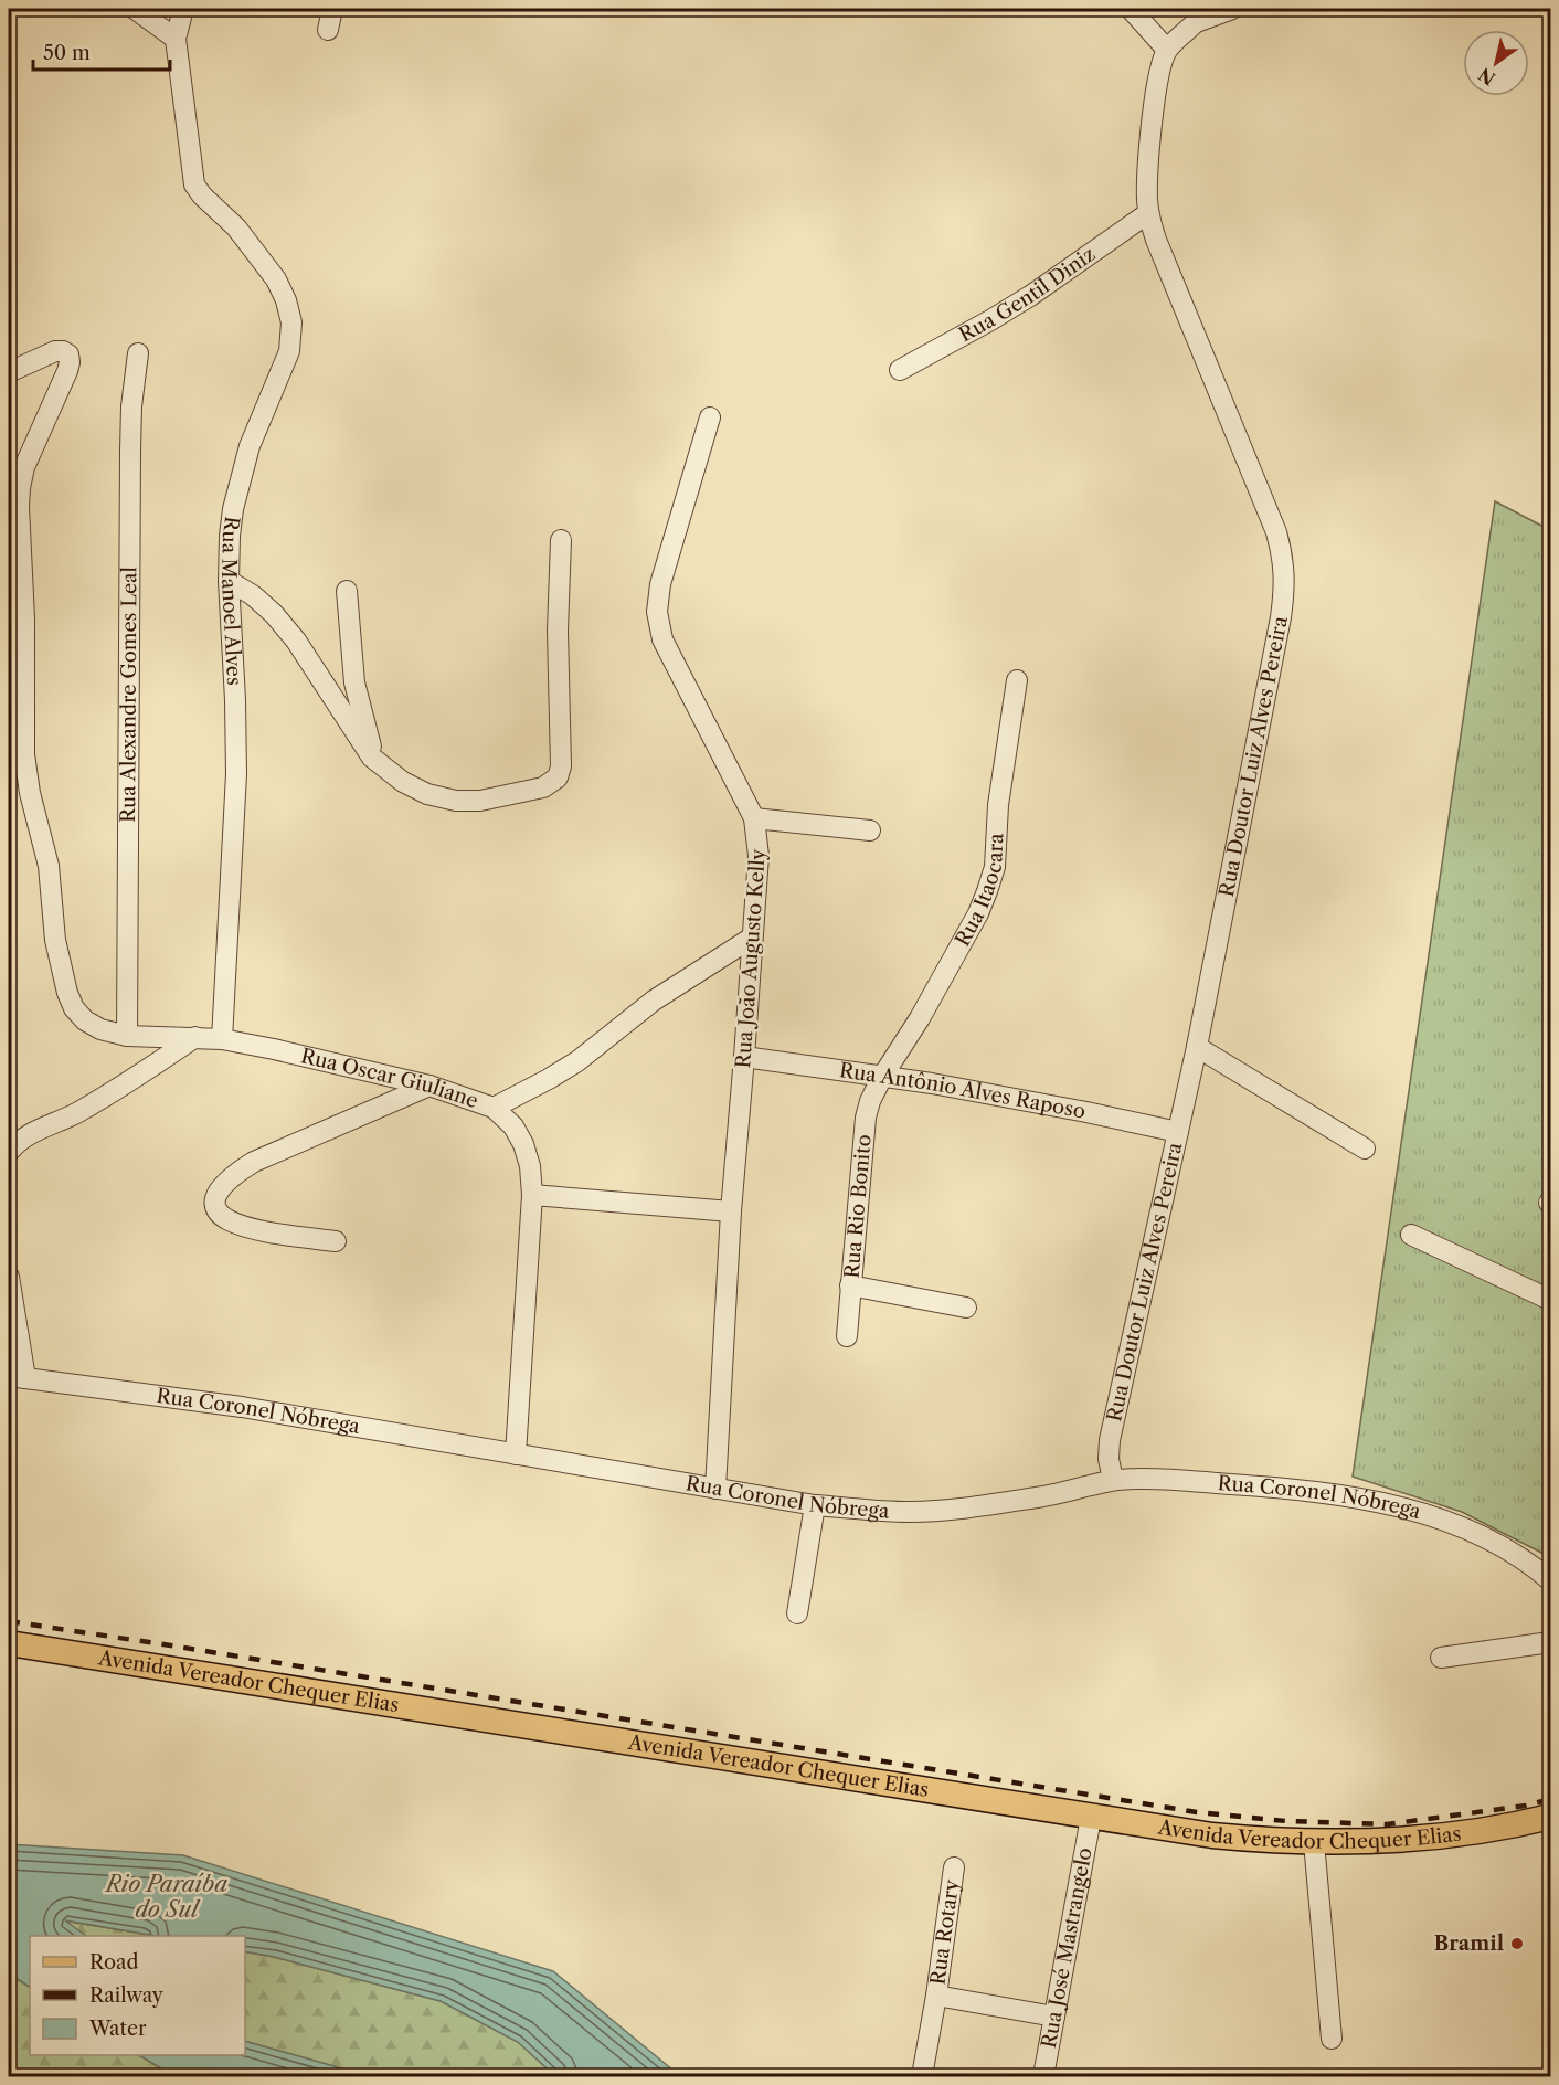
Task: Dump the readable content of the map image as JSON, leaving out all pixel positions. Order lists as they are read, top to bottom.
{
  "streets": {
    "main road": ["Avenida Vereador Chequer Elias"],
    "street": [
      "Rua Gentil Diniz",
      "Rua Manoel Alves",
      "Rua Alexandre Gomes Leal",
      "Rua Doutor Luiz Alves Pereira",
      "Rua Itaocara",
      "Rua João Augusto Kelly",
      "Rua Oscar Giuliane",
      "Rua Antônio Alves Raposo",
      "Rua Rio Bonito",
      "Rua Coronel Nóbrega",
      "Rua Rotary",
      "Rua José Mastrangelo"
    ]
  },
  "crossings": [
    ["Rua Gentil Diniz", "Rua Doutor Luiz Alves Pereira"],
    ["Rua Manoel Alves", "Rua Oscar Giuliane"],
    ["Rua Alexandre Gomes Leal", "Rua Oscar Giuliane"],
    ["Rua Doutor Luiz Alves Pereira", "Rua Antônio Alves Raposo"],
    ["Rua Doutor Luiz Alves Pereira", "Rua Coronel Nóbrega"],
    ["Rua Itaocara", "Rua Antônio Alves Raposo"],
    ["Rua Itaocara", "Rua Rio Bonito"],
    ["Rua João Augusto Kelly", "Rua Antônio Alves Raposo"],
    ["Rua João Augusto Kelly", "Rua Coronel Nóbrega"],
    ["Rua Oscar Giuliane", "Rua Coronel Nóbrega"],
    ["Rua Antônio Alves Raposo", "Rua Rio Bonito"],
    ["Avenida Vereador Chequer Elias", "Rua José Mastrangelo"],
    ["Rua Rotary", "Rua José Mastrangelo"]
  ],
  "water": ["Rio Paraíba do Sul"],
  "places": ["Bramil"],
  "legend": ["Road", "Railway", "Water"],
  "scale_bar": "50 m",
  "north": "bottom left"
}
